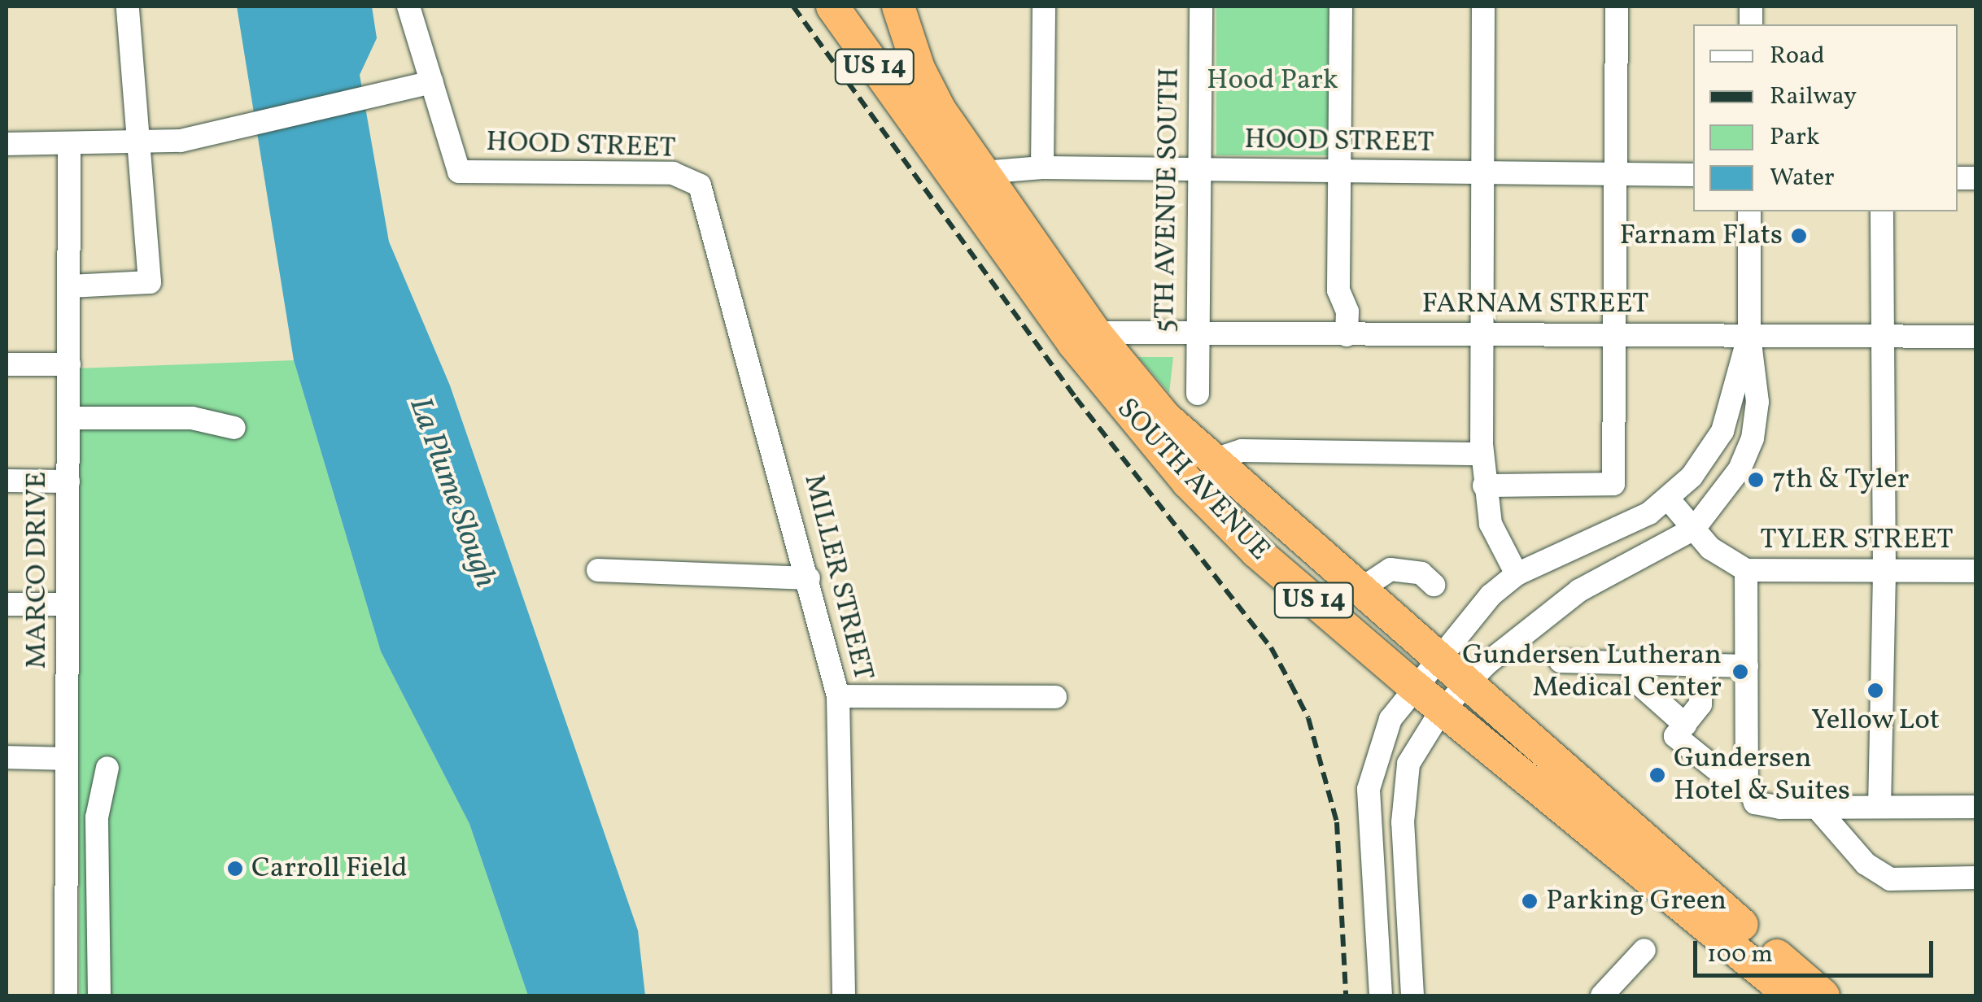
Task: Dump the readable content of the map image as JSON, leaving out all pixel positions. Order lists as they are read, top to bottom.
{
  "streets": {
    "highway": ["US 14", "SOUTH AVENUE"],
    "street": [
      "HOOD STREET",
      "5TH AVENUE SOUTH",
      "FARNAM STREET",
      "TYLER STREET",
      "MARCO DRIVE",
      "MILLER STREET"
    ]
  },
  "crossings": [
    ["HOOD STREET", "5TH AVENUE SOUTH"],
    ["HOOD STREET", "SOUTH AVENUE"],
    ["HOOD STREET", "MILLER STREET"],
    ["5TH AVENUE SOUTH", "FARNAM STREET"],
    ["FARNAM STREET", "SOUTH AVENUE"]
  ],
  "water": ["La Plume Slough"],
  "parks": ["Hood Park"],
  "places": [
    "Farnam Flats",
    "7th & Tyler",
    "Gundersen Lutheran Medical Center",
    "Yellow Lot",
    "Gundersen Hotel & Suites",
    "Carroll Field",
    "Parking Green"
  ],
  "legend": [
    "Road",
    "Railway",
    "Park",
    "Water"
  ],
  "scale_bar": "100 m"
}
